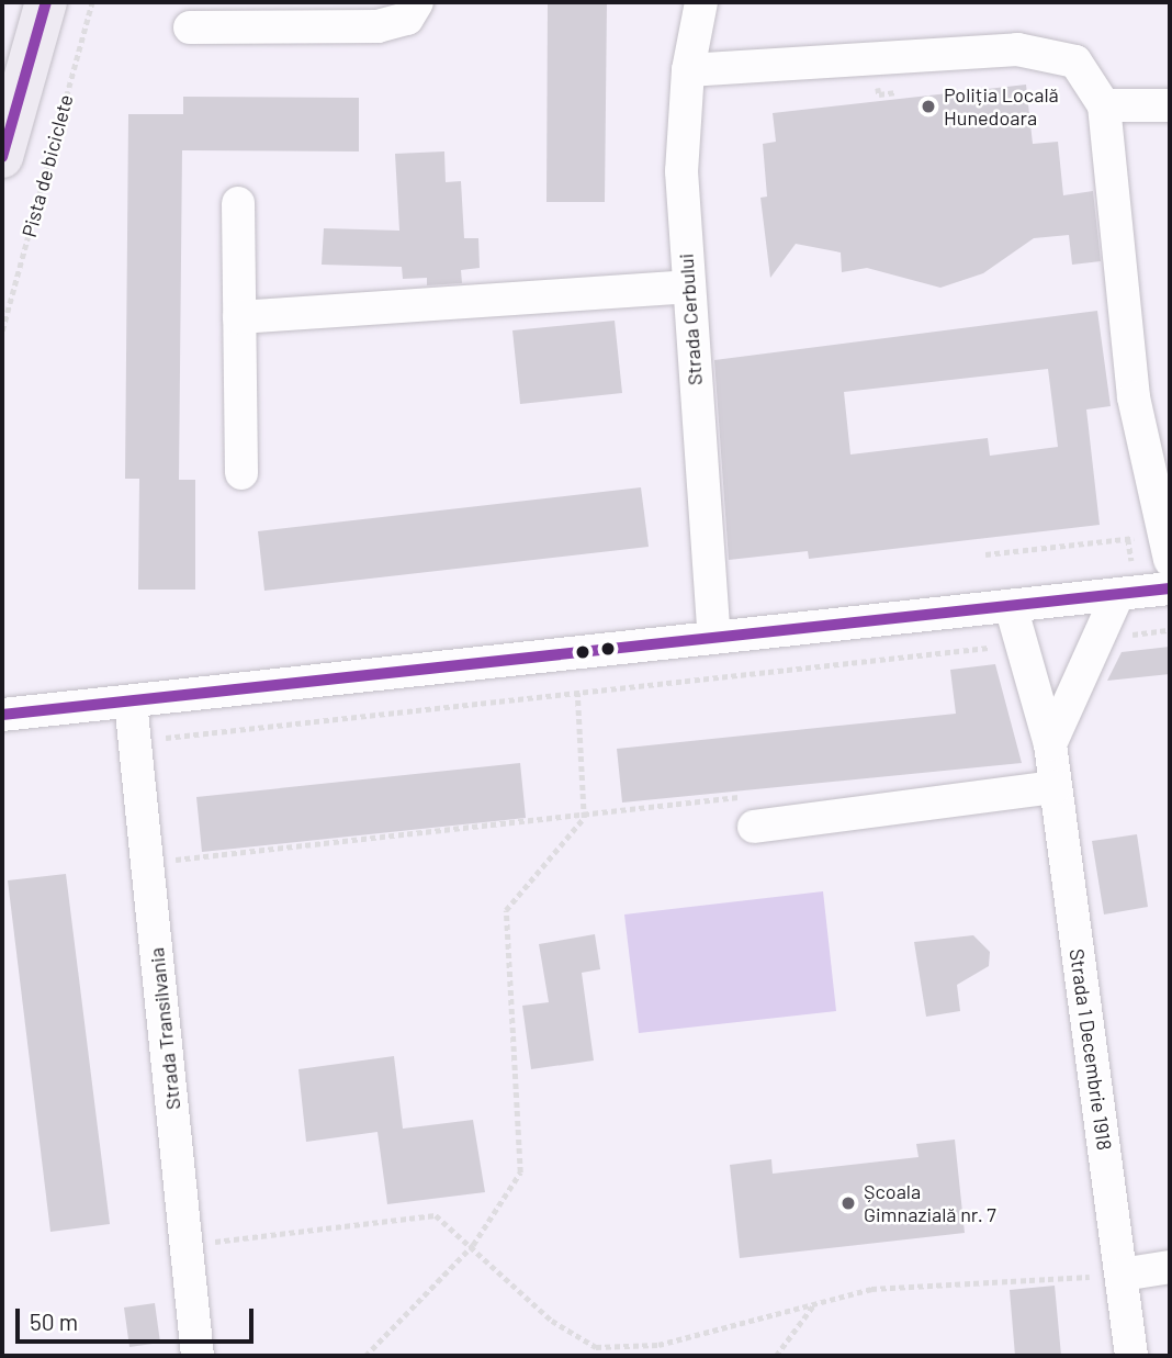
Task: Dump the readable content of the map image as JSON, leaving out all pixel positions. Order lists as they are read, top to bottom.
{
  "streets": {
    "street": ["Strada Cerbului", "Strada Transilvania", "Strada 1 Decembrie 1918"],
    "path": ["Pista de biciclete"]
  },
  "places": ["Poliția Locală Hunedoara", "Școala Gimnazială nr. 7"],
  "scale_bar": "50 m"
}
